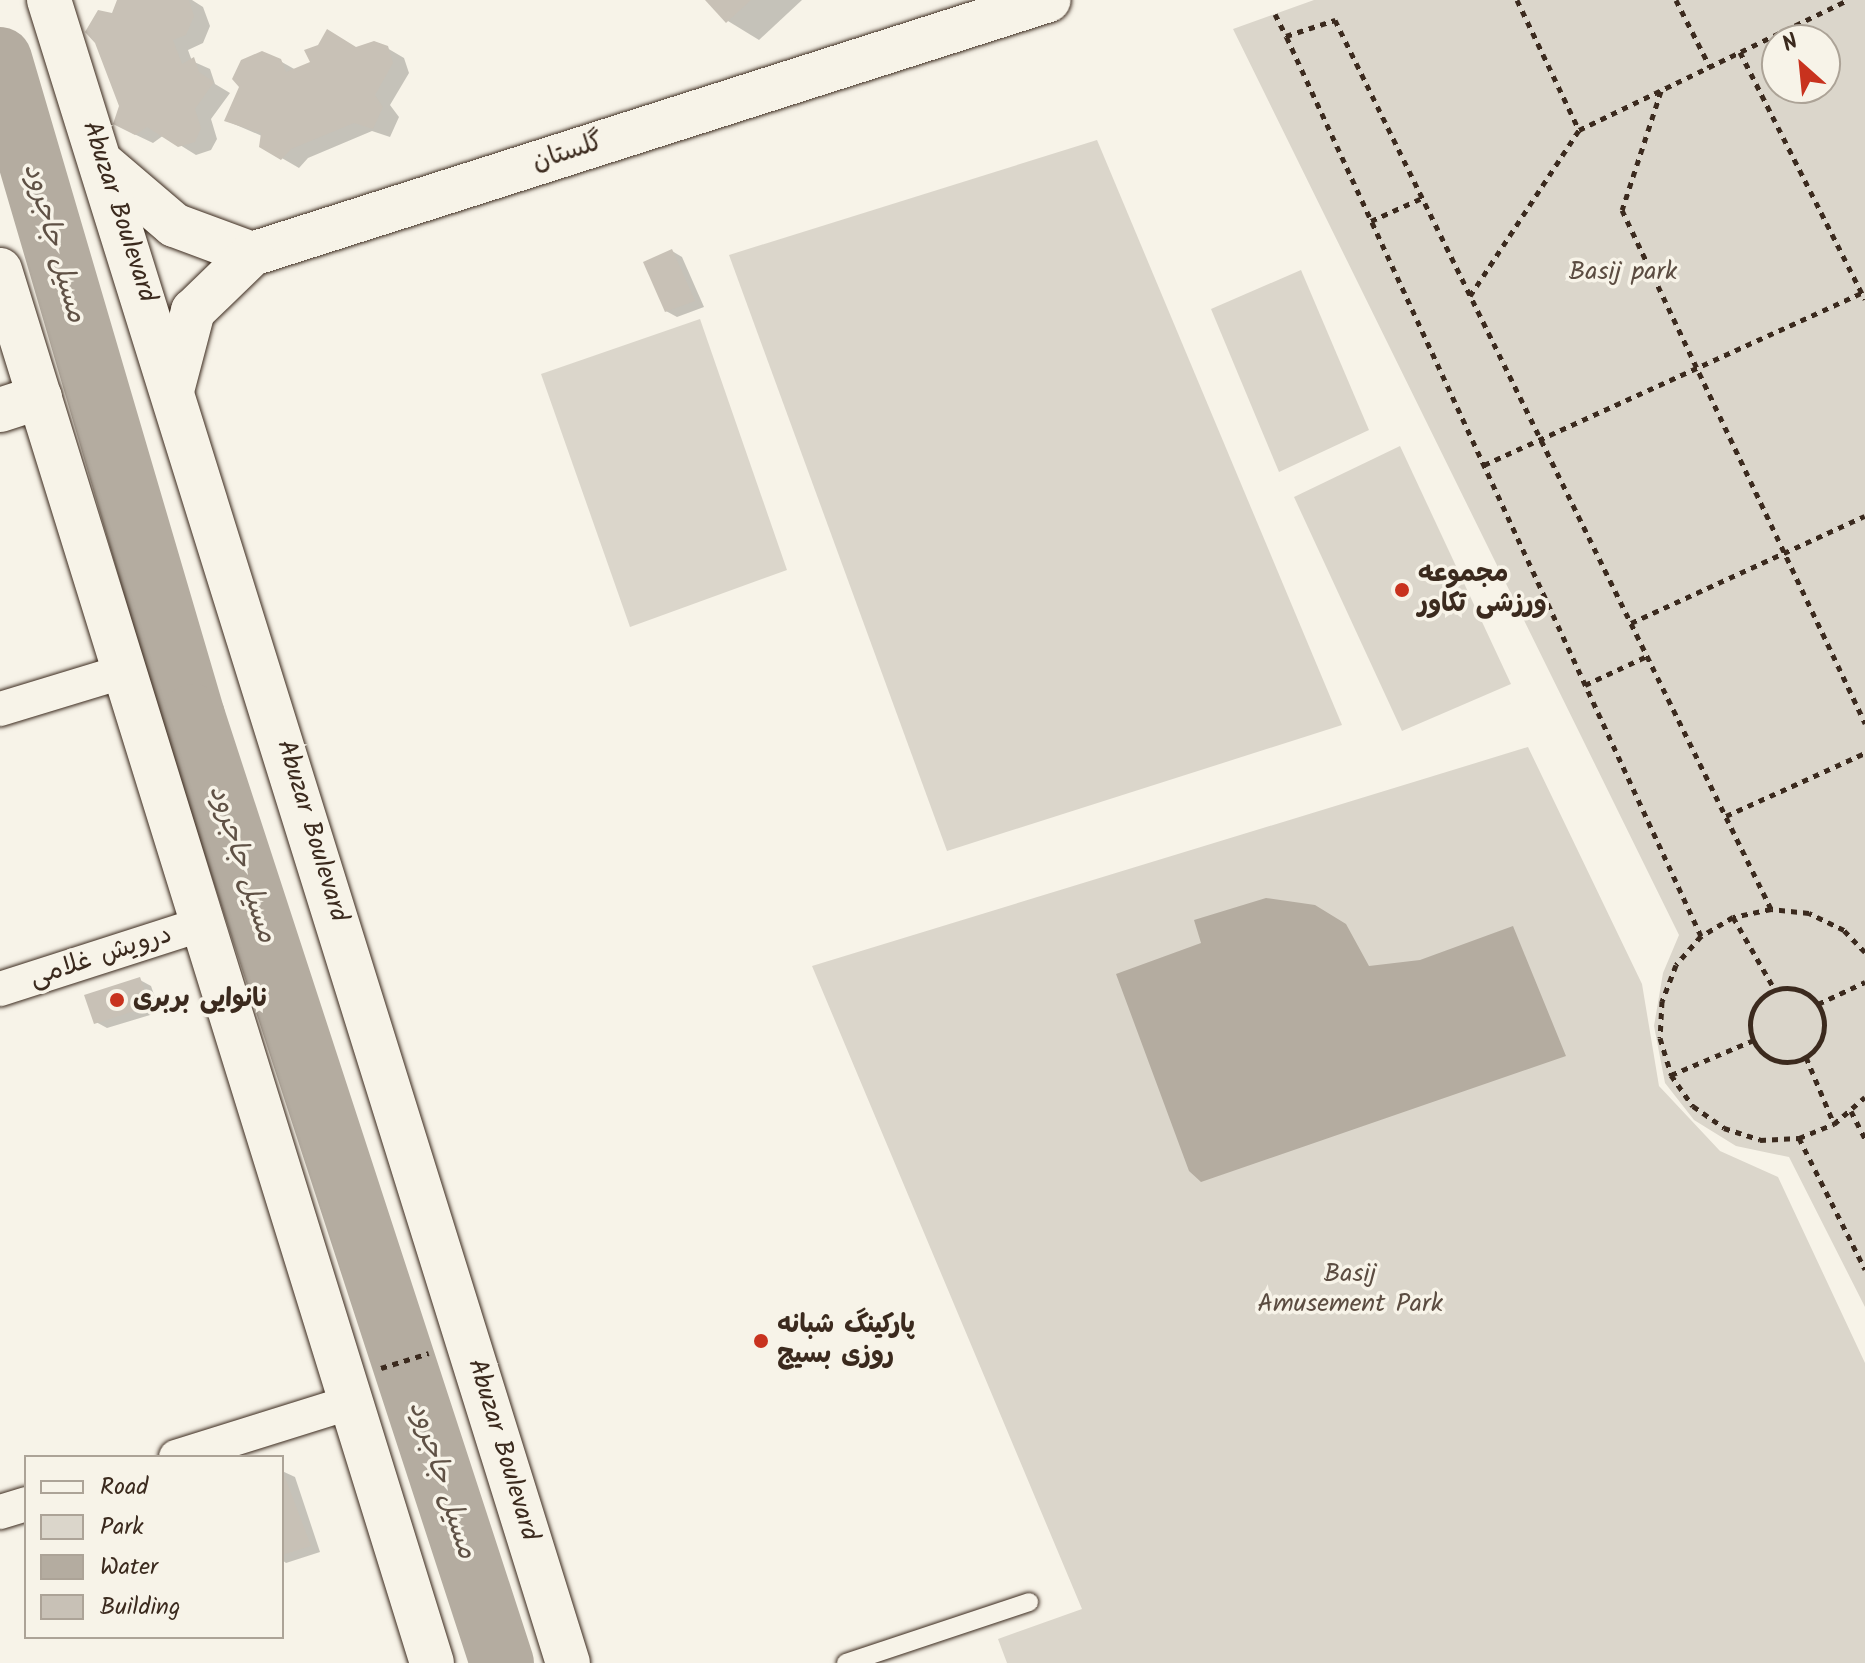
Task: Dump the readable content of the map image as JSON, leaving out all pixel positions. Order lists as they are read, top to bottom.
{
  "streets": {
    "main road": ["گلستان", "Abuzar Boulevard"],
    "street": ["درویش غلامی"]
  },
  "water": ["مسیل جاجرود"],
  "parks": ["Basij park", "Basij Amusement Park"],
  "places": ["مجموعه ورزشی تکاور", "نانوایی بربری", "پارکینگ شبانه روزی بسیج"],
  "legend": [
    "Road",
    "Park",
    "Water",
    "Building"
  ],
  "north": "top left"
}
